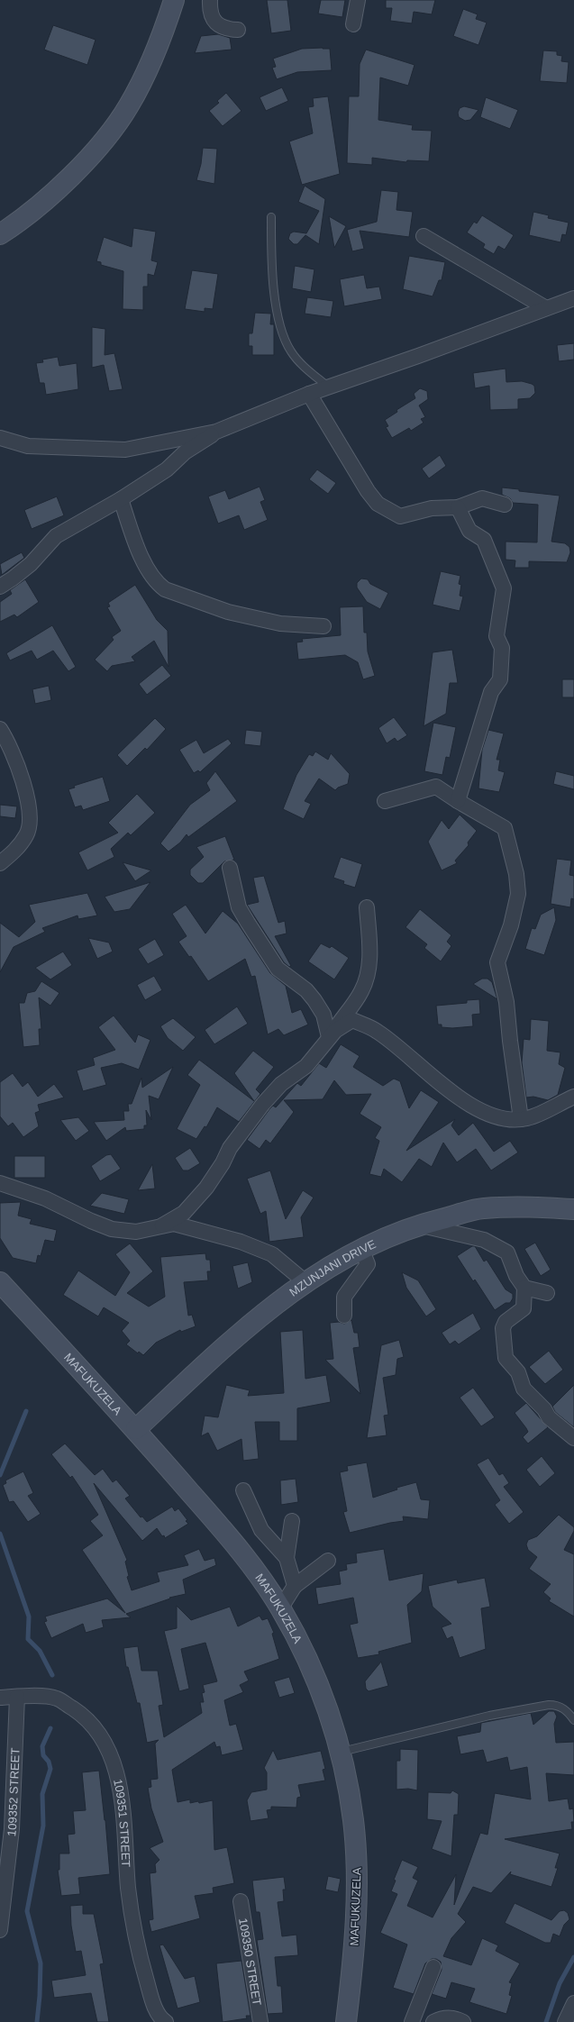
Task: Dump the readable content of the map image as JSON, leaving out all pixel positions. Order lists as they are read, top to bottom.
{
  "streets": {
    "main road": ["MZUNJANI DRIVE", "MAFUKUZELA"],
    "street": ["109352 STREET", "109351 STREET", "109350 STREET"]
  },
  "crossings": [
    ["MZUNJANI DRIVE", "MAFUKUZELA"],
    ["109352 STREET", "109351 STREET"]
  ]
}
